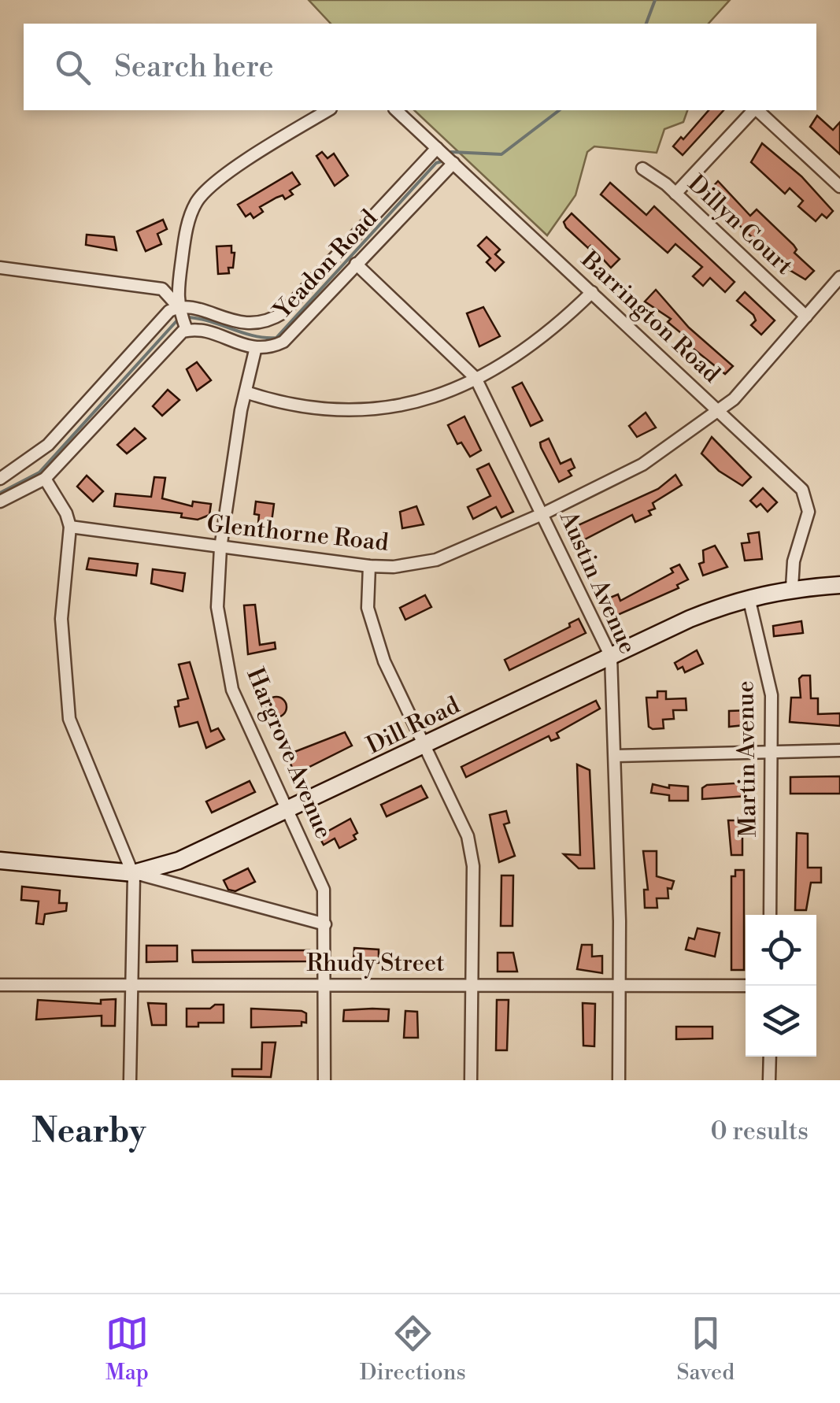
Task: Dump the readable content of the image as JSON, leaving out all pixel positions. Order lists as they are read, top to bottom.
{
  "streets": {
    "street": [
      "Dillyn Court",
      "Yeadon Road",
      "Barrington Road",
      "Glenthorne Road",
      "Austin Avenue",
      "Dill Road",
      "Hargrove Avenue",
      "Martin Avenue",
      "Rhudy Street"
    ]
  },
  "crossings": [
    ["Dillyn Court", "Glenthorne Road"],
    ["Yeadon Road", "Barrington Road"],
    ["Yeadon Road", "Austin Avenue"],
    ["Yeadon Road", "Hargrove Avenue"],
    ["Barrington Road", "Glenthorne Road"],
    ["Barrington Road", "Dill Road"],
    ["Glenthorne Road", "Austin Avenue"],
    ["Glenthorne Road", "Hargrove Avenue"],
    ["Austin Avenue", "Dill Road"],
    ["Austin Avenue", "Rhudy Street"],
    ["Dill Road", "Hargrove Avenue"],
    ["Dill Road", "Martin Avenue"],
    ["Hargrove Avenue", "Rhudy Street"]
  ],
  "page": {
    "search": "Search here",
    "heading": ["Nearby", "0 results"],
    "nav": ["Map", "Directions", "Saved"]
  }
}
